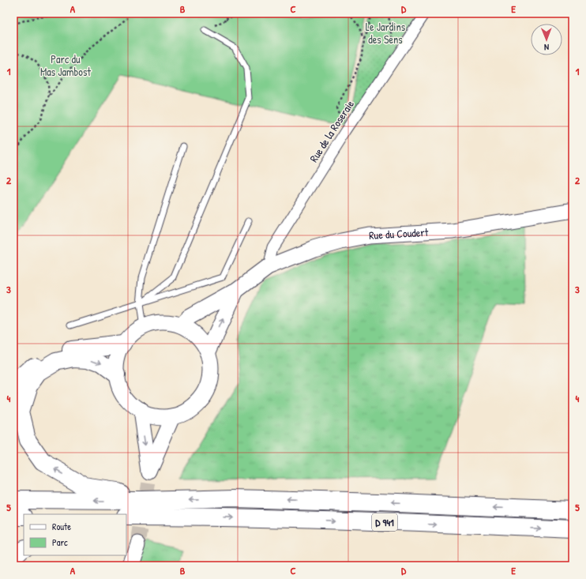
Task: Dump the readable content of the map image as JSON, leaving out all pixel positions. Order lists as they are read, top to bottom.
{
  "streets": {
    "highway": ["D 941"],
    "street": ["Rue de la Roseraie", "Rue du Coudert"]
  },
  "crossings": [
    ["Rue de la Roseraie", "Rue du Coudert"]
  ],
  "parks": ["Le Jardins des Sens", "Parc du Mas Jambost"],
  "legend": ["Route", "Parc"],
  "north": "bottom",
  "grid": {
    "columns": [
      "A",
      "B",
      "C",
      "D",
      "E"
    ],
    "rows": [
      "1",
      "2",
      "3",
      "4",
      "5"
    ]
  }
}
